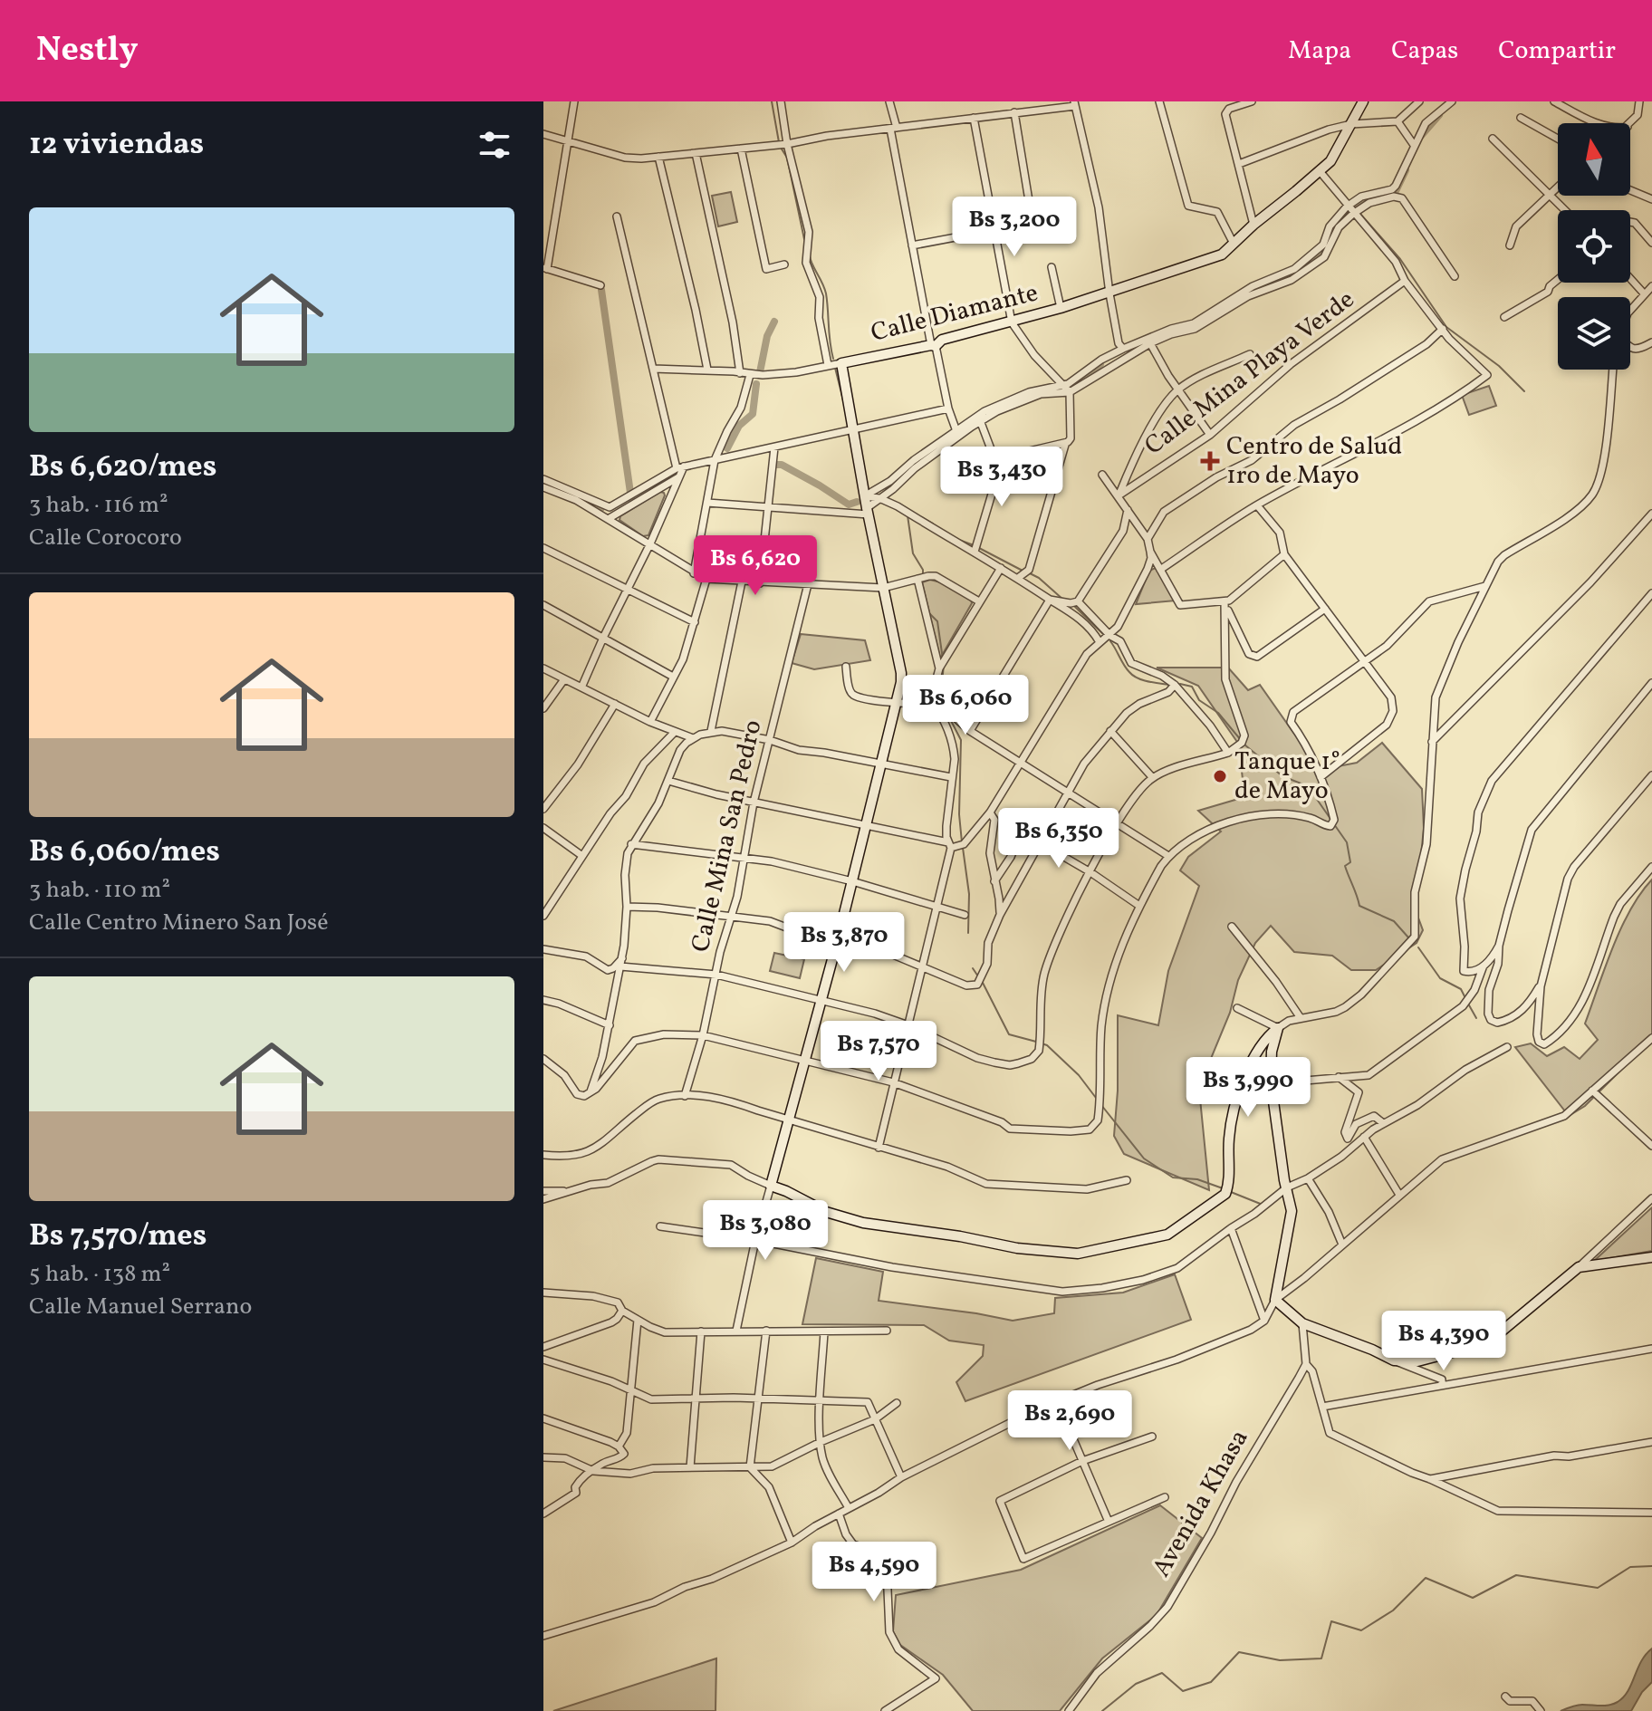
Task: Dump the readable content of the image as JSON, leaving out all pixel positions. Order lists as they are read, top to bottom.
{
  "streets": {
    "street": [
      "Calle Diamante",
      "Calle Mina Playa Verde",
      "Calle Mina San Pedro",
      "Avenida Khasa"
    ]
  },
  "places": {
    "health": ["Centro de Salud 1ro de Mayo"],
    "other": ["Tanque 1° de Mayo"]
  },
  "north": "top",
  "page": {
    "header": "Nestly",
    "nav": ["Mapa", "Capas", "Compartir"],
    "heading": "12 viviendas",
    "list": [
      {
        "name": "Bs 6,620/mes",
        "note": "3 hab. · 116 m² · Calle Corocoro"
      },
      {
        "name": "Bs 6,060/mes",
        "note": "3 hab. · 110 m² · Calle Centro Minero San José"
      },
      {
        "name": "Bs 7,570/mes",
        "note": "5 hab. · 138 m² · Calle Manuel Serrano"
      }
    ],
    "price": [
      "Bs 3,200",
      "Bs 3,430",
      "Bs 6,620",
      "Bs 6,060",
      "Bs 6,350",
      "Bs 3,870",
      "Bs 7,570",
      "Bs 3,990",
      "Bs 3,080",
      "Bs 4,390",
      "Bs 2,690",
      "Bs 4,590"
    ]
  }
}
